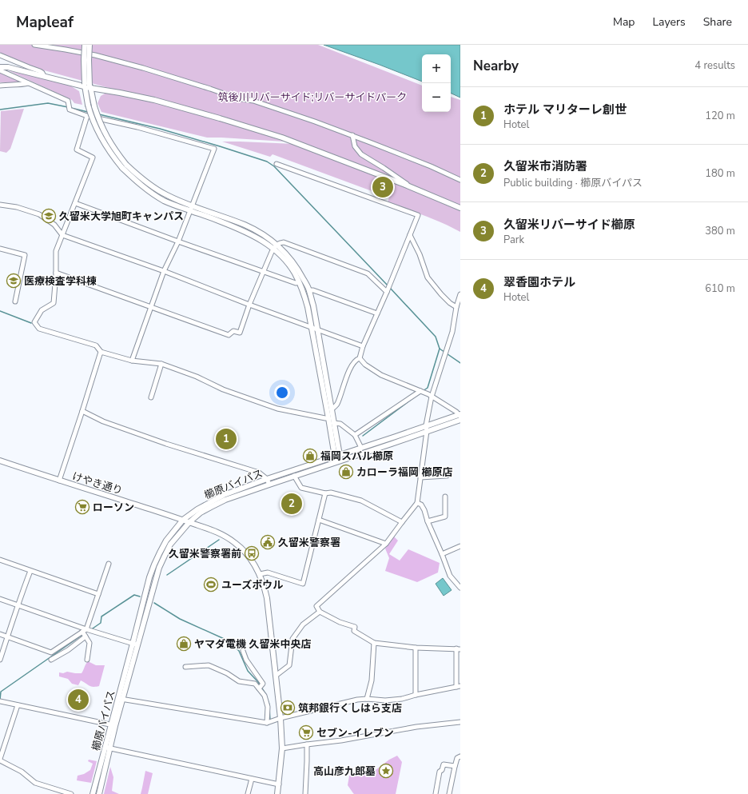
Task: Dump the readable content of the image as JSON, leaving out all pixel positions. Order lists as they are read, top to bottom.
{
  "streets": {
    "street": ["けやき通り", "櫛原バイパス"]
  },
  "crossings": [
    ["けやき通り", "櫛原バイパス"]
  ],
  "parks": ["筑後川リバーサイド;リバーサイドパーク"],
  "places": {
    "school or university": ["久留米大学旭町キャンパス", "医療検査学科棟"],
    "shop": ["福岡スバル櫛原", "カローラ福岡 櫛原店", "ヤマダ電機 久留米中央店"],
    "supermarket": ["ローソン", "セブン-イレブン"],
    "public building": ["久留米警察署"],
    "bus stop": ["久留米警察署前"],
    "sports": ["ユーズボウル"],
    "bank": ["筑邦銀行くしはら支店"],
    "place": ["高山彦九郎墓"]
  },
  "page": {
    "header": "Mapleaf",
    "nav": ["Map", "Layers", "Share"],
    "heading": ["Nearby", "4 results"],
    "map_buttons": ["+", "−"],
    "list": [
      {
        "mark": "1",
        "name": "ホテル マリターレ創世",
        "note": "Hotel",
        "value": "120 m"
      },
      {
        "mark": "2",
        "name": "久留米市消防署",
        "note": "Public building · 櫛原バイパス",
        "value": "180 m"
      },
      {
        "mark": "3",
        "name": "久留米リバーサイド櫛原",
        "note": "Park",
        "value": "380 m"
      },
      {
        "mark": "4",
        "name": "翠香園ホテル",
        "note": "Hotel",
        "value": "610 m"
      }
    ],
    "pins": [
      "3",
      "1",
      "2",
      "4"
    ]
  }
}
